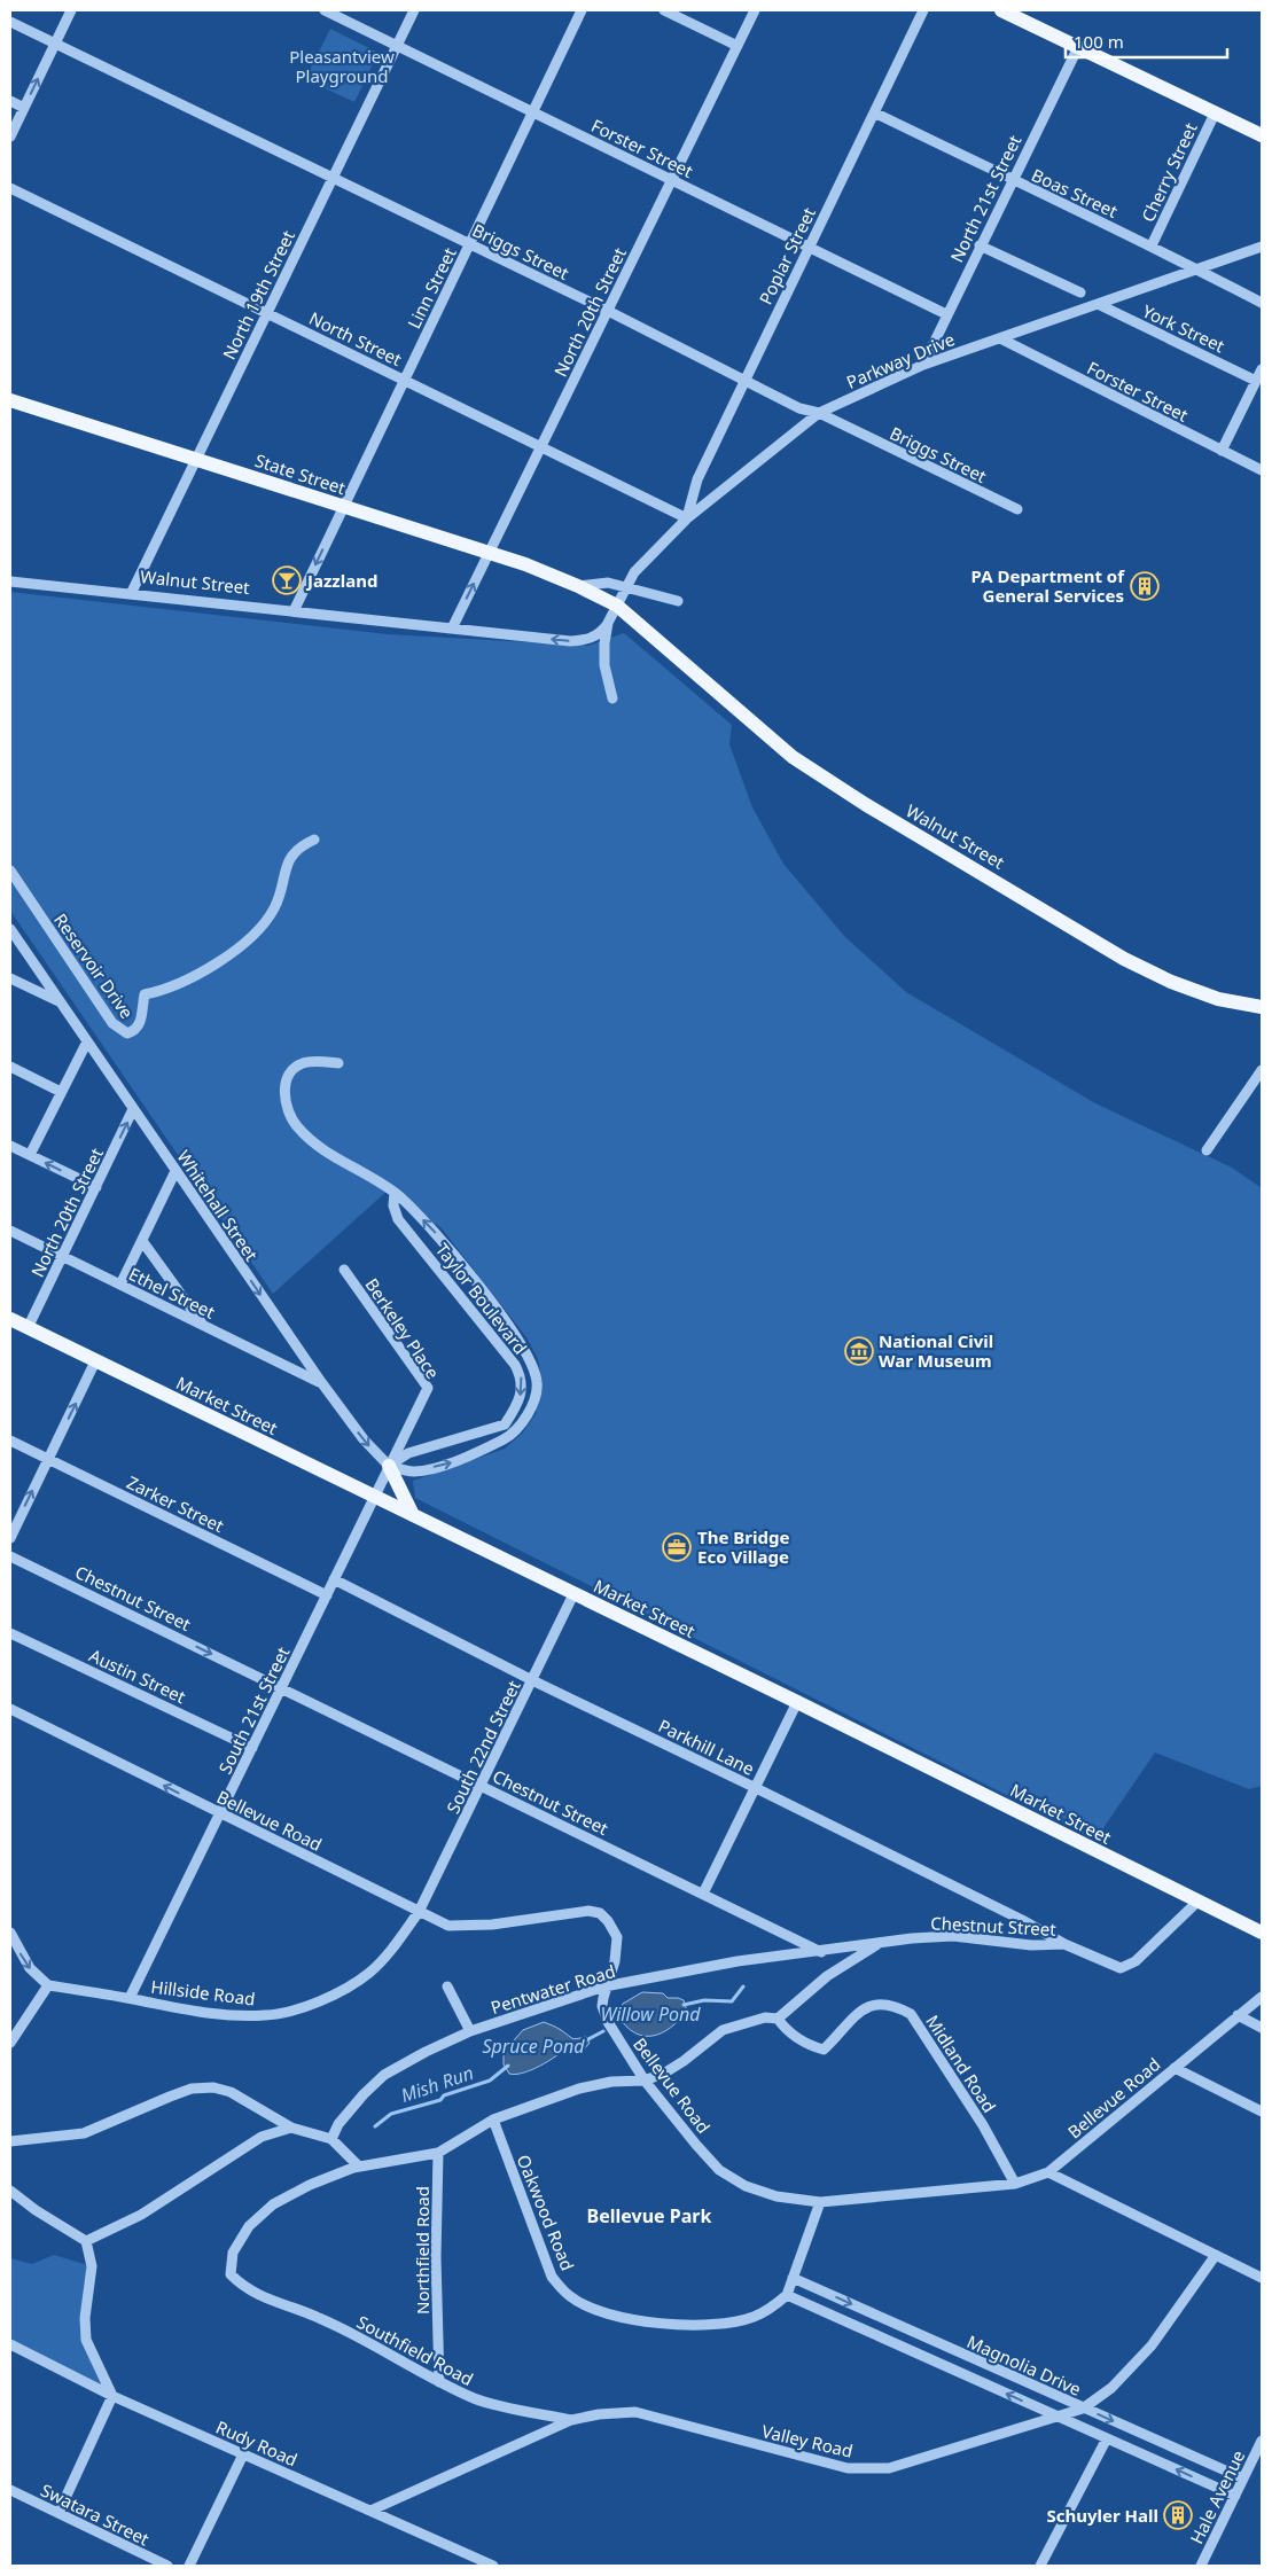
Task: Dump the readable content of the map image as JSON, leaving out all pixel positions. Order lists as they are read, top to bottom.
{
  "streets": {
    "main road": ["State Street", "Walnut Street", "Market Street"],
    "street": [
      "Forster Street",
      "Cherry Street",
      "Boas Street",
      "North 21st Street",
      "Briggs Street",
      "Poplar Street",
      "Linn Street",
      "North 19th Street",
      "North 20th Street",
      "York Street",
      "North Street",
      "Parkway Drive",
      "Reservoir Drive",
      "Whitehall Street",
      "Ethel Street",
      "Taylor Boulevard",
      "Berkeley Place",
      "Zarker Street",
      "Chestnut Street",
      "Austin Street",
      "South 21st Street",
      "South 22nd Street",
      "Parkhill Lane",
      "Bellevue Road",
      "Pentwater Road",
      "Hillside Road",
      "Midland Road",
      "Oakwood Road",
      "Northfield Road",
      "Southfield Road",
      "Magnolia Drive",
      "Valley Road",
      "Rudy Road",
      "Hale Avenue",
      "Swatara Street"
    ]
  },
  "crossings": [
    ["Forster Street", "North 21st Street"],
    ["Forster Street", "Poplar Street"],
    ["Forster Street", "Linn Street"],
    ["Forster Street", "North 19th Street"],
    ["Forster Street", "North 20th Street"],
    ["Forster Street", "Parkway Drive"],
    ["Cherry Street", "Boas Street"],
    ["Boas Street", "North 21st Street"],
    ["Boas Street", "Poplar Street"],
    ["Boas Street", "Parkway Drive"],
    ["North 21st Street", "Parkway Drive"],
    ["Briggs Street", "Poplar Street"],
    ["Briggs Street", "Linn Street"],
    ["Briggs Street", "North 19th Street"],
    ["Briggs Street", "North 20th Street"],
    ["Briggs Street", "Parkway Drive"],
    ["Poplar Street", "North Street"],
    ["Poplar Street", "Parkway Drive"],
    ["Linn Street", "North Street"],
    ["Linn Street", "State Street"],
    ["Linn Street", "Walnut Street"],
    ["North 19th Street", "North Street"],
    ["North 19th Street", "State Street"],
    ["North 19th Street", "Walnut Street"],
    ["North 20th Street", "North Street"],
    ["North 20th Street", "State Street"],
    ["North 20th Street", "Walnut Street"],
    ["North 20th Street", "Whitehall Street"],
    ["North 20th Street", "Ethel Street"],
    ["North 20th Street", "Market Street"],
    ["York Street", "Parkway Drive"],
    ["North Street", "Parkway Drive"],
    ["Parkway Drive", "State Street"],
    ["Parkway Drive", "Walnut Street"],
    ["State Street", "Walnut Street"],
    ["Whitehall Street", "Ethel Street"],
    ["Whitehall Street", "Taylor Boulevard"],
    ["Whitehall Street", "Berkeley Place"],
    ["Taylor Boulevard", "Berkeley Place"],
    ["Market Street", "Chestnut Street"],
    ["Market Street", "South 21st Street"],
    ["Market Street", "South 22nd Street"],
    ["Zarker Street", "South 21st Street"],
    ["Chestnut Street", "South 21st Street"],
    ["Chestnut Street", "South 22nd Street"],
    ["Chestnut Street", "Parkhill Lane"],
    ["Chestnut Street", "Pentwater Road"],
    ["Austin Street", "South 21st Street"],
    ["South 21st Street", "Parkhill Lane"],
    ["South 21st Street", "Bellevue Road"],
    ["South 21st Street", "Hillside Road"],
    ["South 22nd Street", "Parkhill Lane"],
    ["South 22nd Street", "Bellevue Road"],
    ["South 22nd Street", "Hillside Road"],
    ["Bellevue Road", "Pentwater Road"],
    ["Bellevue Road", "Hillside Road"],
    ["Bellevue Road", "Midland Road"],
    ["Oakwood Road", "Magnolia Drive"],
    ["Northfield Road", "Southfield Road"],
    ["Southfield Road", "Valley Road"],
    ["Magnolia Drive", "Valley Road"],
    ["Magnolia Drive", "Hale Avenue"],
    ["Valley Road", "Rudy Road"]
  ],
  "one_way": ["Whitehall Street"],
  "districts": ["Bellevue Park"],
  "water": ["Willow Pond", "Spruce Pond", "Mish Run"],
  "parks": ["Pleasantview Playground"],
  "places": {
    "bar": ["Jazzland"],
    "building": ["PA Department of General Services", "Schuyler Hall"],
    "museum": ["National Civil War Museum"],
    "office": ["The Bridge Eco Village"]
  },
  "scale_bar": "100 m"
}
